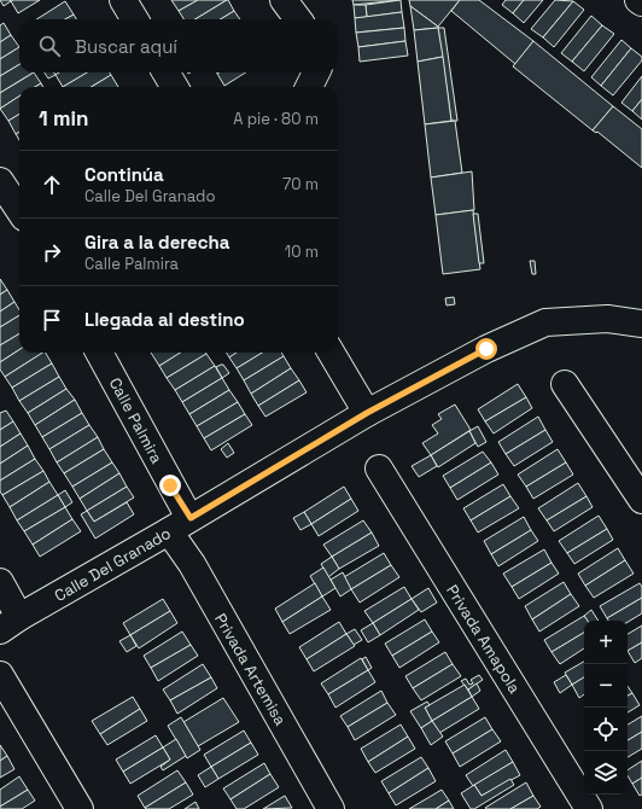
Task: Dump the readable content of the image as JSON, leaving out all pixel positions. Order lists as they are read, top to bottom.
{
  "streets": {
    "street": [
      "Calle Palmira",
      "Calle Del Granado",
      "Privada Amapola",
      "Privada Artemisa"
    ]
  },
  "crossings": [
    ["Calle Palmira", "Calle Del Granado"],
    ["Calle Palmira", "Privada Artemisa"],
    ["Calle Del Granado", "Privada Artemisa"]
  ],
  "page": {
    "search": "Buscar aquí",
    "heading": ["1 min", "A pie · 80 m"],
    "list": [
      ["Continúa", "Calle Del Granado", "70 m"],
      ["Gira a la derecha", "Calle Palmira", "10 m"],
      "Llegada al destino"
    ],
    "map_buttons": ["+", "−"]
  }
}
